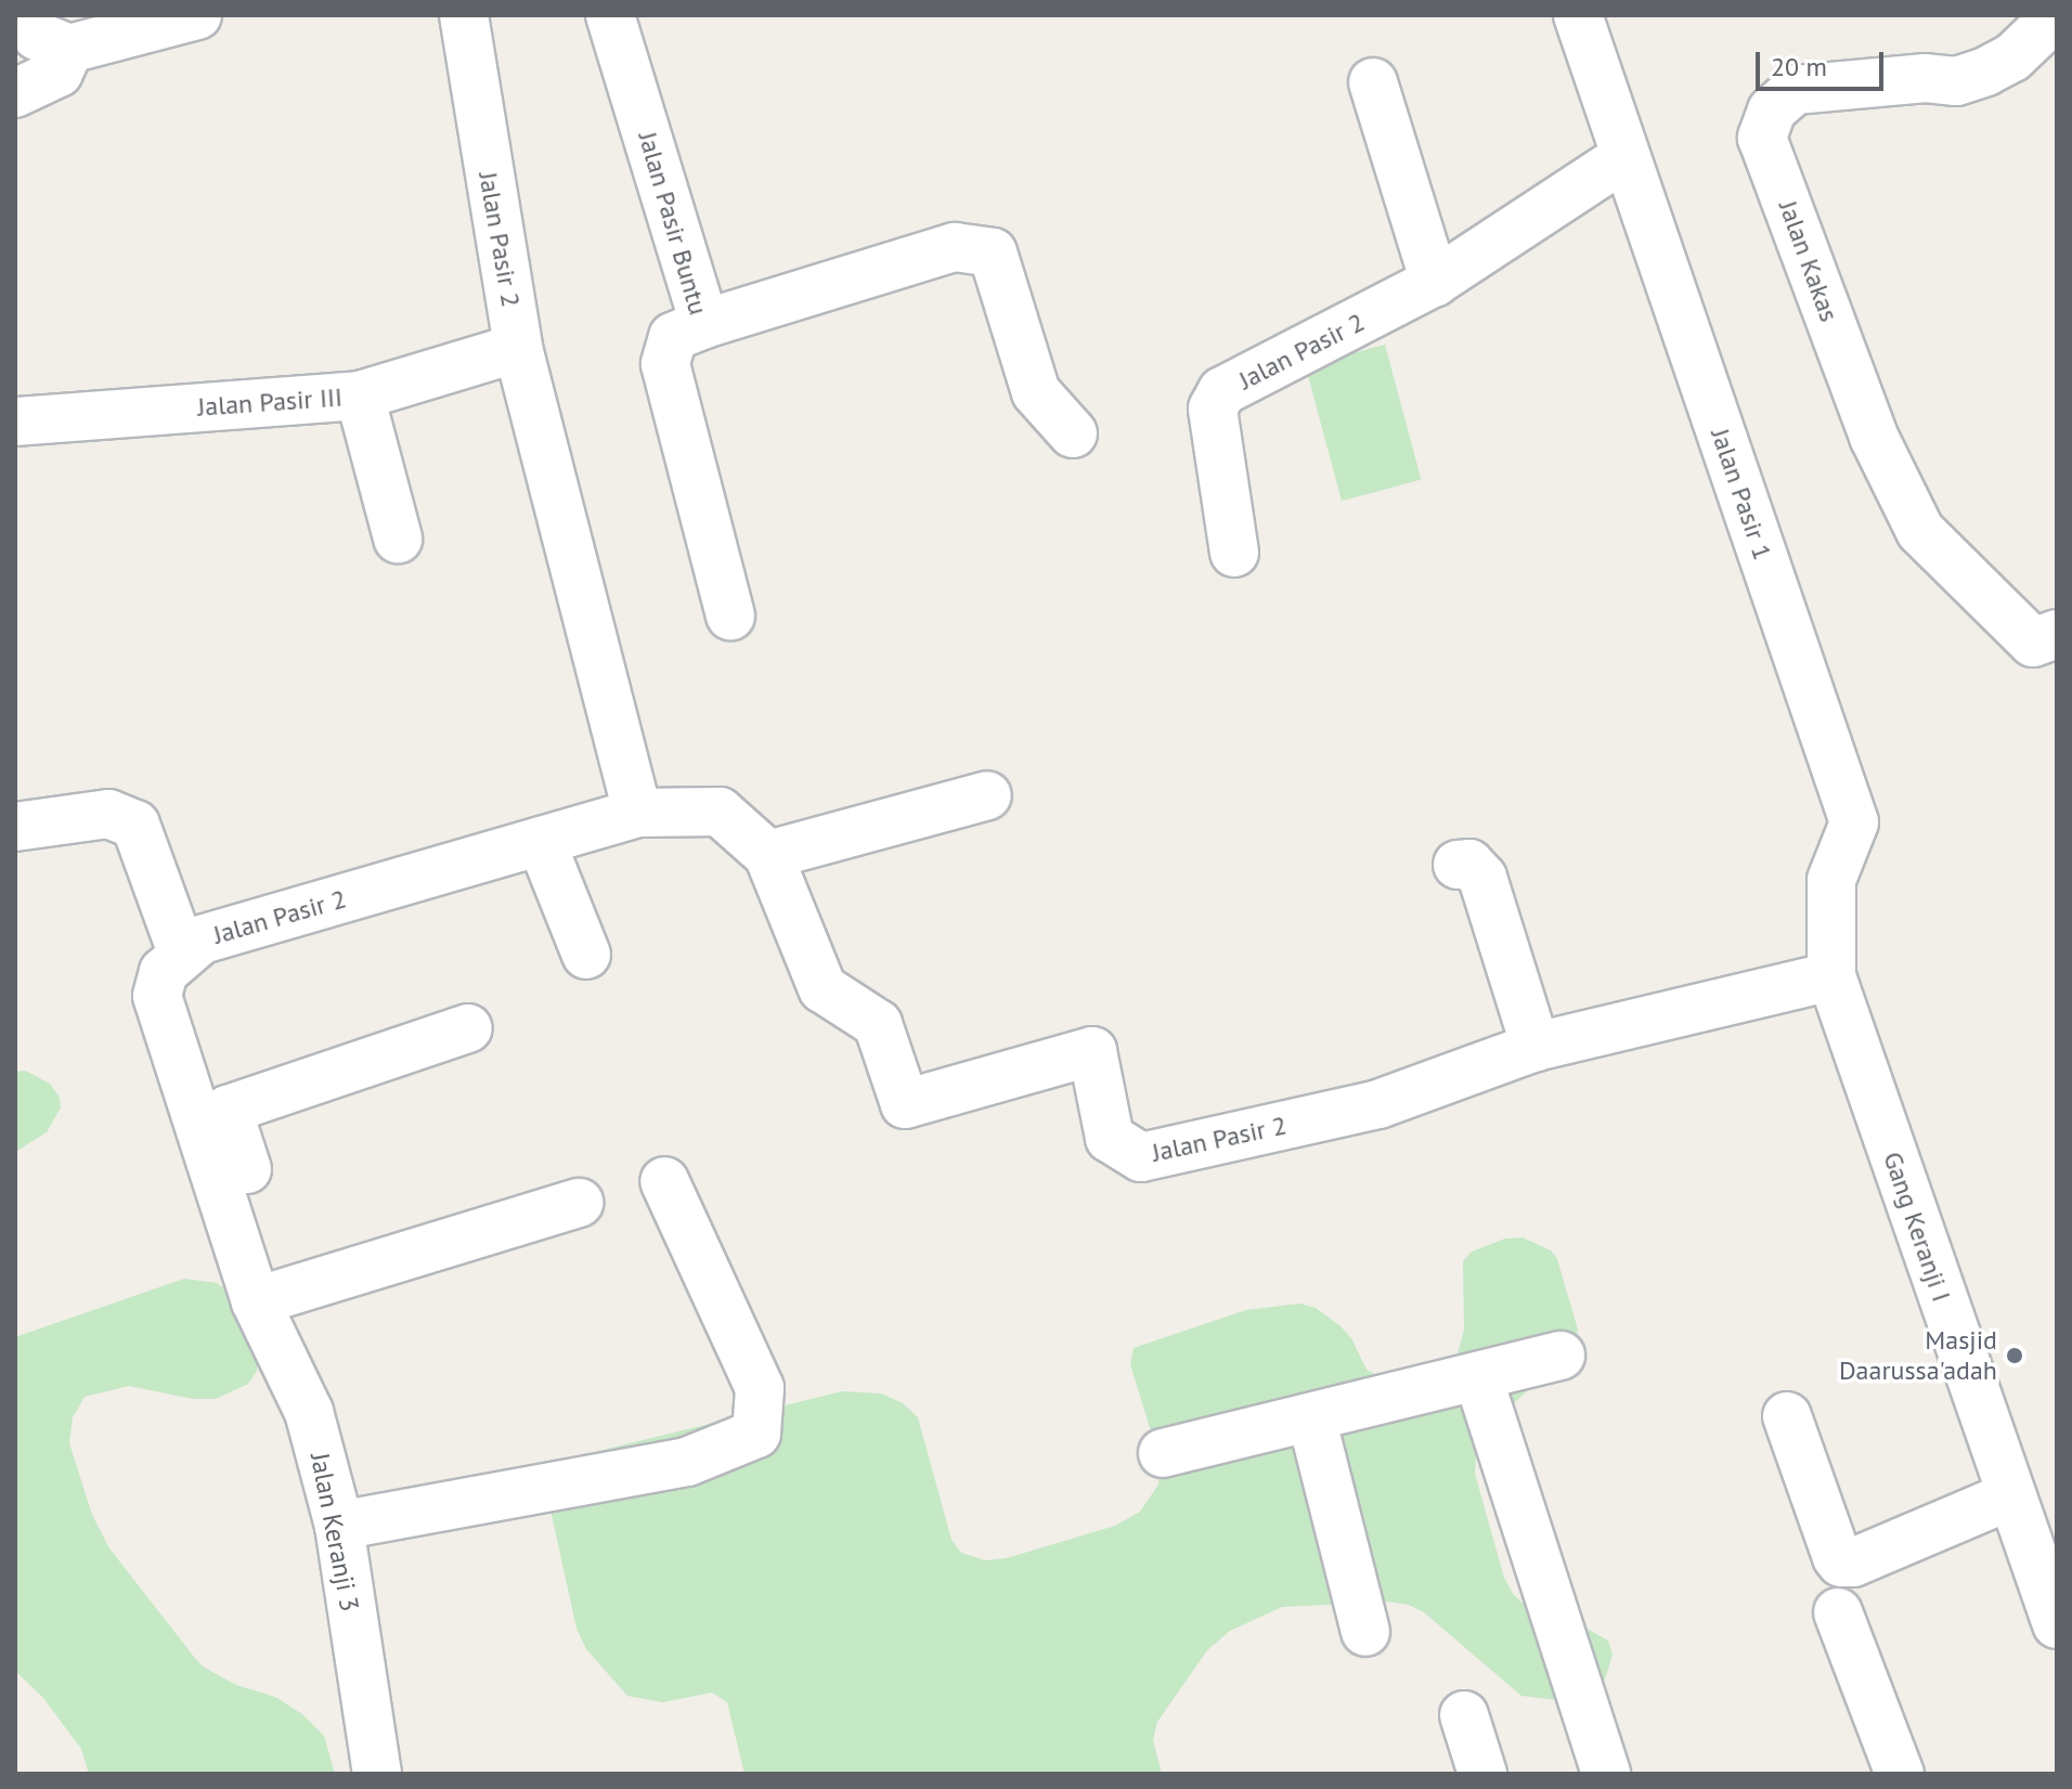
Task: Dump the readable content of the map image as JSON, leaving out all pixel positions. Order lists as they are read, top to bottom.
{
  "streets": {
    "street": [
      "Jalan Pasir Buntu",
      "Jalan Pasir 2",
      "Jalan Kakas",
      "Jalan Pasir III",
      "Jalan Pasir 1",
      "Gang Keranji I",
      "Jalan Keranji 3"
    ]
  },
  "crossings": [
    ["Jalan Pasir 2", "Jalan Pasir III"],
    ["Jalan Pasir 2", "Jalan Pasir 1"],
    ["Jalan Pasir 2", "Gang Keranji I"],
    ["Jalan Pasir 2", "Jalan Keranji 3"],
    ["Jalan Pasir 1", "Gang Keranji I"]
  ],
  "places": ["Masjid Daarussa'adah"],
  "scale_bar": "20 m"
}
